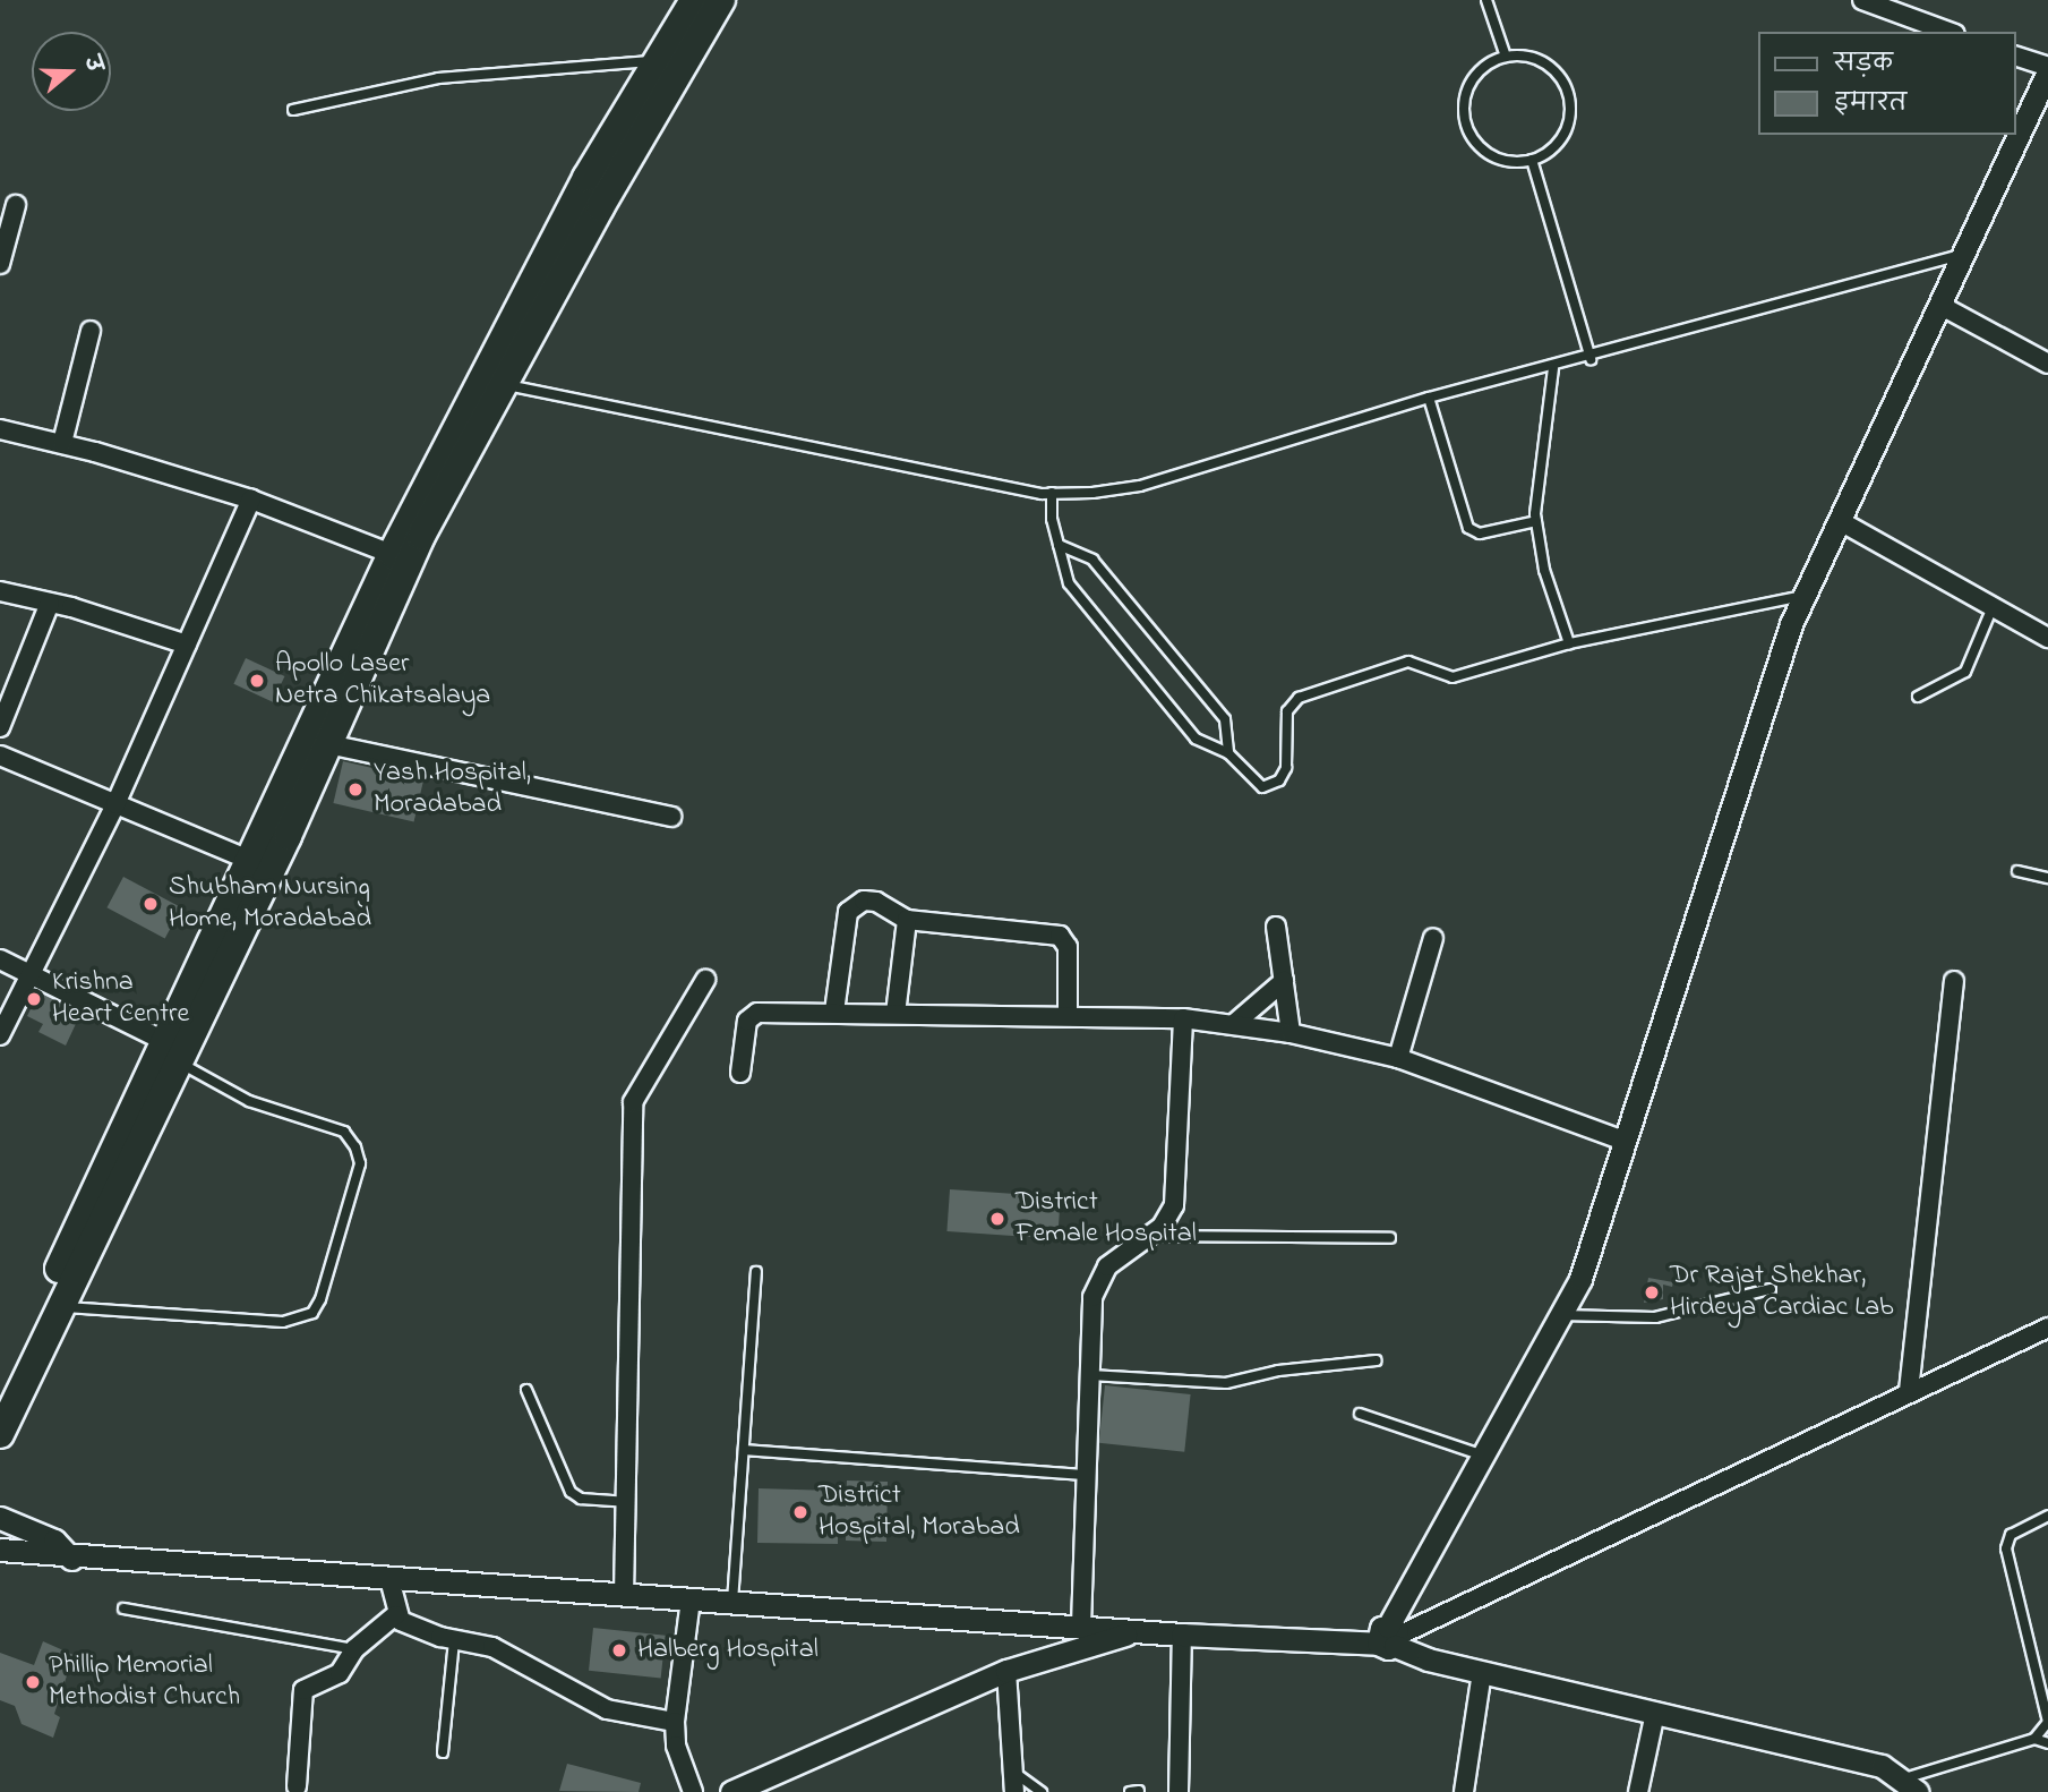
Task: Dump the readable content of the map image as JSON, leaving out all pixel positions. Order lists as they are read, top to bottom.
{
  "places": [
    "Apollo Laser Netra Chikatsalaya",
    "Yash Hospital, Moradabad",
    "Shubham Nursing Home, Moradabad",
    "Krishna Heart Centre",
    "District Female Hospital",
    "Dr Rajat Shekhar, Hirdeya Cardiac Lab",
    "District Hospital, Morabad",
    "Halberg Hospital",
    "Phillip Memorial Methodist Church"
  ],
  "legend": ["सड़क", "इमारत"],
  "north": "right"
}
